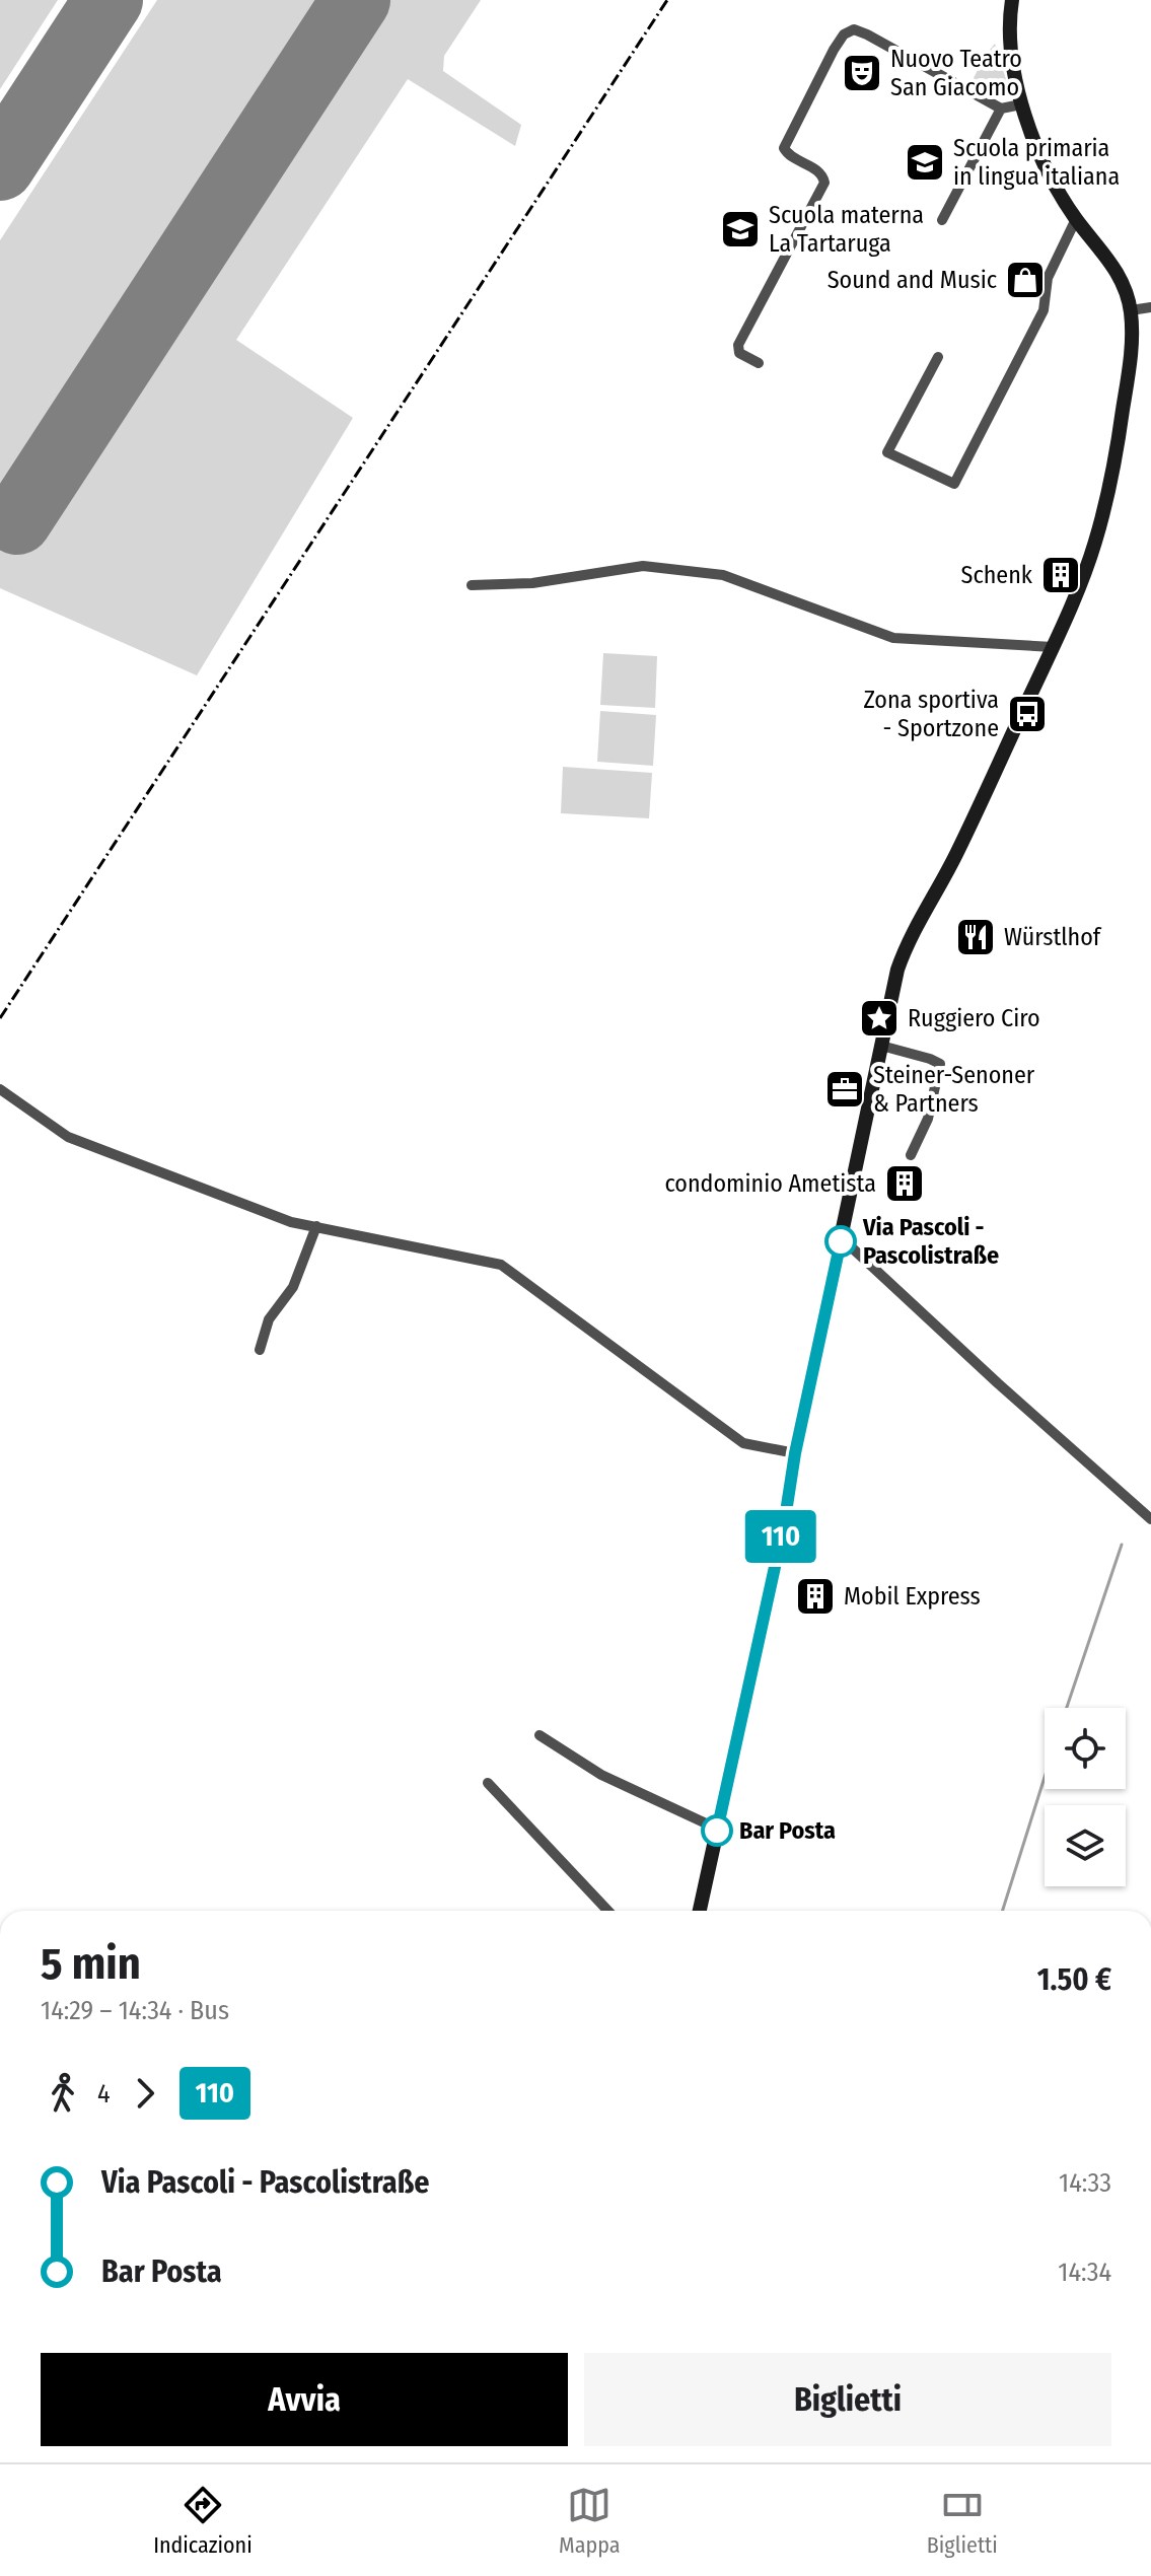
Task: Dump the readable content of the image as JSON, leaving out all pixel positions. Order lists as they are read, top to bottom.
{
  "places": {
    "theatre": ["Nuovo Teatro San Giacomo"],
    "school or university": ["Scuola primaria in lingua italiana", "Scuola materna La Tartaruga"],
    "shop": ["Sound and Music"],
    "building": ["Schenk", "condominio Ametista", "Mobil Express"],
    "bus stop": ["Zona sportiva - Sportzone"],
    "restaurant": ["Würstlhof"],
    "place": ["Ruggiero Ciro"],
    "office": ["Steiner-Senoner & Partners"],
    "other": ["Via Pascoli - Pascolistraße", "Bar Posta"]
  },
  "lines": ["bus line 110"],
  "page": {
    "on_map": "110",
    "heading": ["5 min", "14:29 – 14:34 · Bus", "1.50 €"],
    "legs": ["4", "110"],
    "list": [
      {
        "name": "Via Pascoli - Pascolistraße",
        "value": "14:33"
      },
      {
        "name": "Bar Posta",
        "value": "14:34"
      }
    ],
    "buttons": ["Avvia", "Biglietti"],
    "tabs": ["Indicazioni", "Mappa", "Biglietti"]
  }
}
